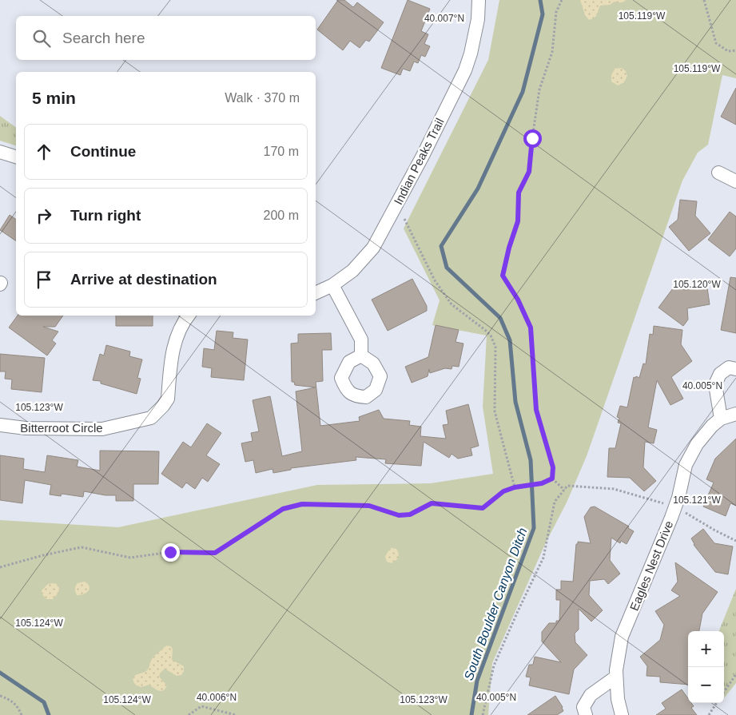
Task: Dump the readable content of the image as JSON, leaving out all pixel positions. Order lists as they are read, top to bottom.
{
  "streets": {
    "street": ["Indian Peaks Trail", "Bitterroot Circle", "Eagles Nest Drive"]
  },
  "water": ["South Boulder Canyon Ditch"],
  "page": {
    "search": "Search here",
    "heading": ["5 min", "Walk · 370 m"],
    "list": [
      ["Continue", "170 m"],
      ["Turn right", "200 m"],
      "Arrive at destination"
    ],
    "map_buttons": ["+", "−"]
  },
  "coordinates": [
    "105.119°W",
    "40.007°N",
    "105.120°W",
    "40.005°N",
    "105.123°W",
    "105.121°W",
    "105.124°W",
    "40.006°N"
  ]
}
